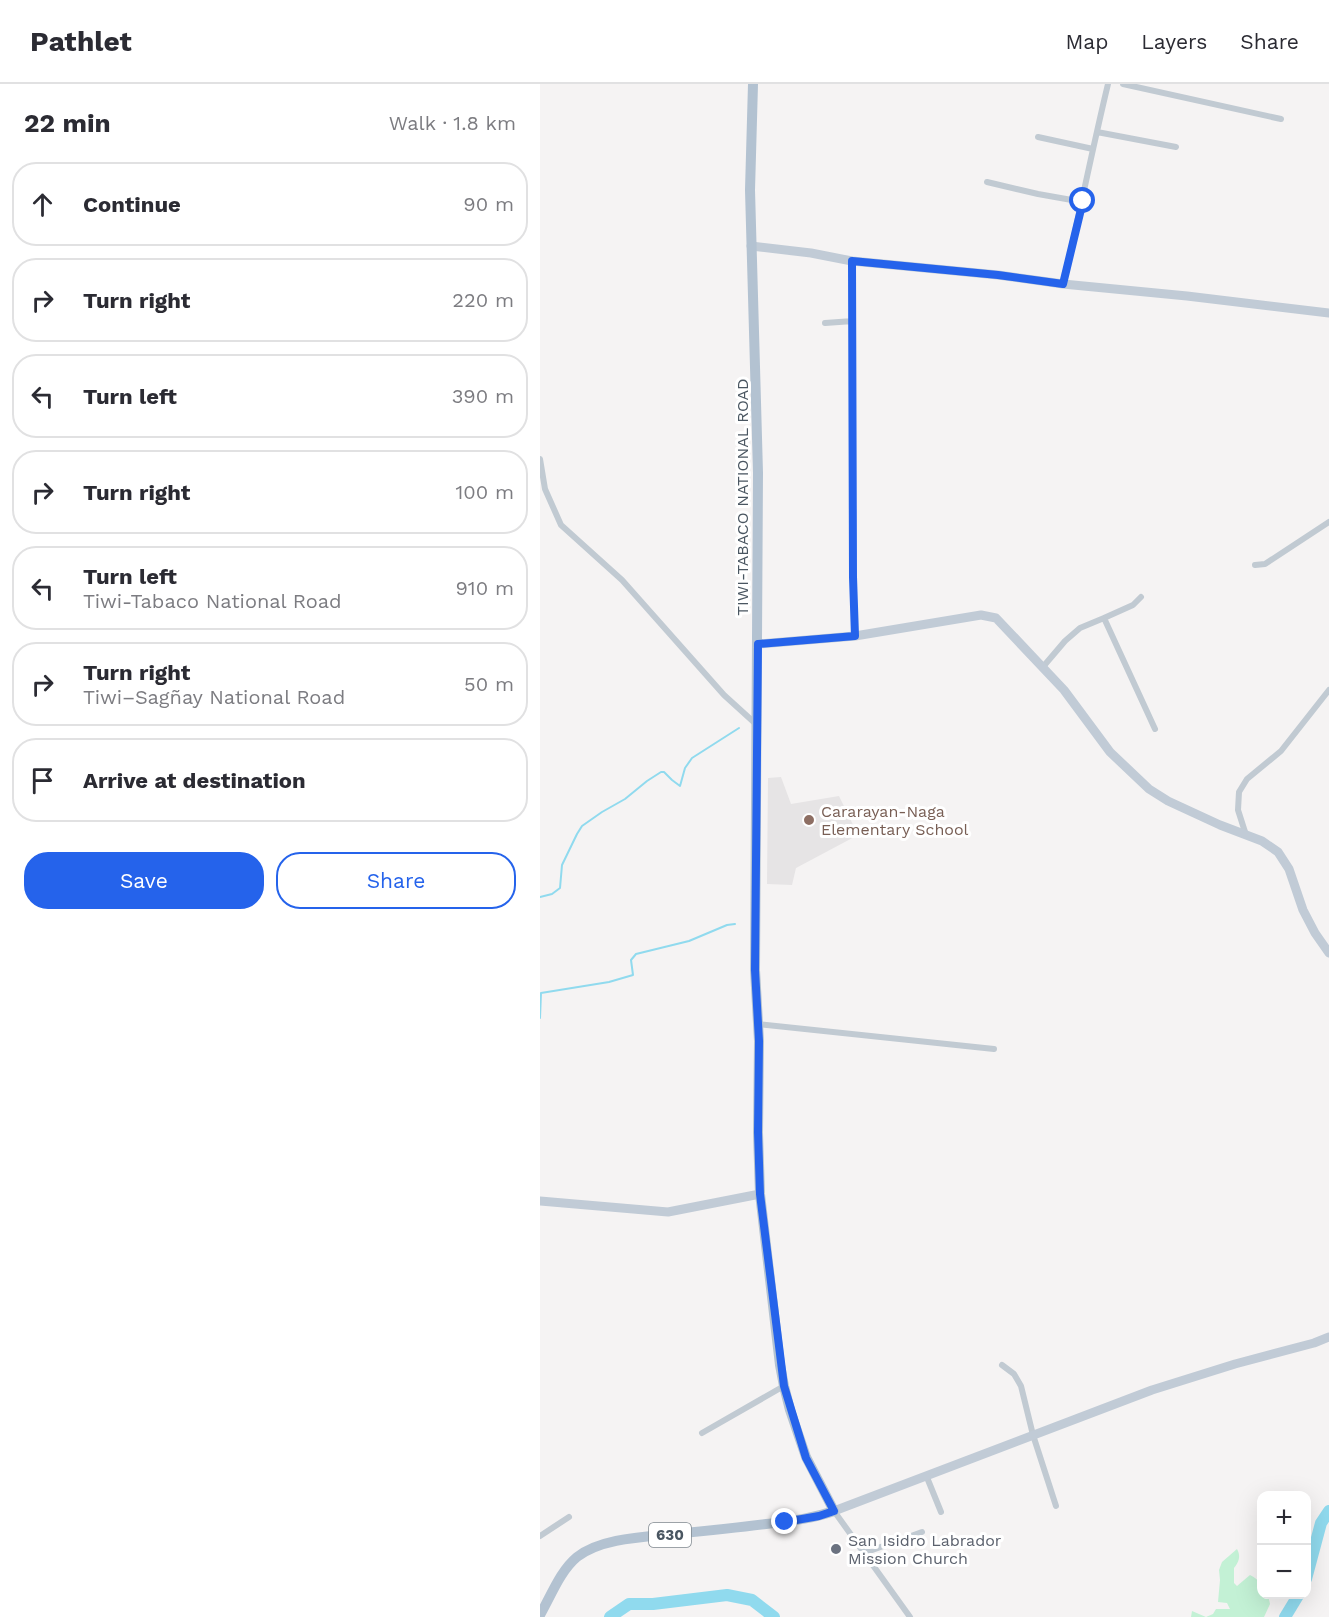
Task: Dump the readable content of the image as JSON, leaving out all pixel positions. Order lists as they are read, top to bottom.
{
  "streets": {
    "main road": ["TIWI-TABACO NATIONAL ROAD", "630"]
  },
  "crossings": [
    ["TIWI-TABACO NATIONAL ROAD", "630"]
  ],
  "places": ["Cararayan-Naga Elementary School", "San Isidro Labrador Mission Church"],
  "page": {
    "header": "Pathlet",
    "nav": ["Map", "Layers", "Share"],
    "heading": ["22 min", "Walk · 1.8 km"],
    "list": [
      ["Continue", "90 m"],
      ["Turn right", "220 m"],
      ["Turn left", "390 m"],
      ["Turn right", "100 m"],
      ["Turn left", "Tiwi-Tabaco National Road", "910 m"],
      ["Turn right", "Tiwi–Sagñay National Road", "50 m"],
      "Arrive at destination"
    ],
    "buttons": ["Save", "Share"],
    "map_buttons": ["+", "−"]
  }
}
